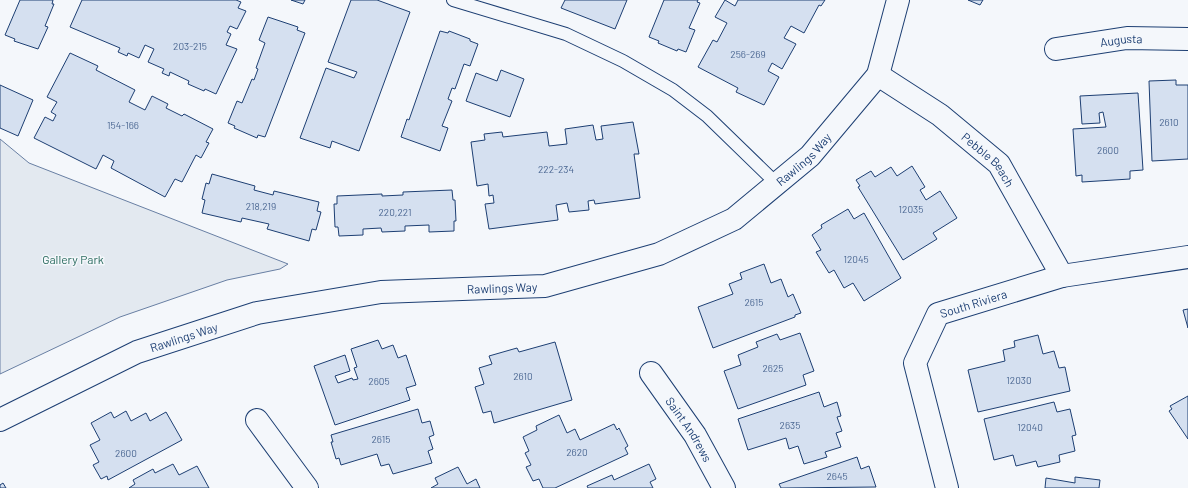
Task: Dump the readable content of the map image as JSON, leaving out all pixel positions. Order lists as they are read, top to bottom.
{
  "streets": {
    "street": [
      "Augusta",
      "Rawlings Way",
      "Pebble Beach",
      "South Riviera",
      "Saint Andrews"
    ]
  },
  "crossings": [
    ["Rawlings Way", "Pebble Beach"],
    ["Pebble Beach", "South Riviera"]
  ],
  "parks": ["Gallery Park"],
  "house_numbers": [
    "203-215",
    "256-269",
    "2610",
    "154-166",
    "2600",
    "222-234",
    "218,219",
    "12035",
    "220,221",
    "12045",
    "2615",
    "2625",
    "2610",
    "12030",
    "2605",
    "2635",
    "12040",
    "2615",
    "2620",
    "2600",
    "2645"
  ]
}
